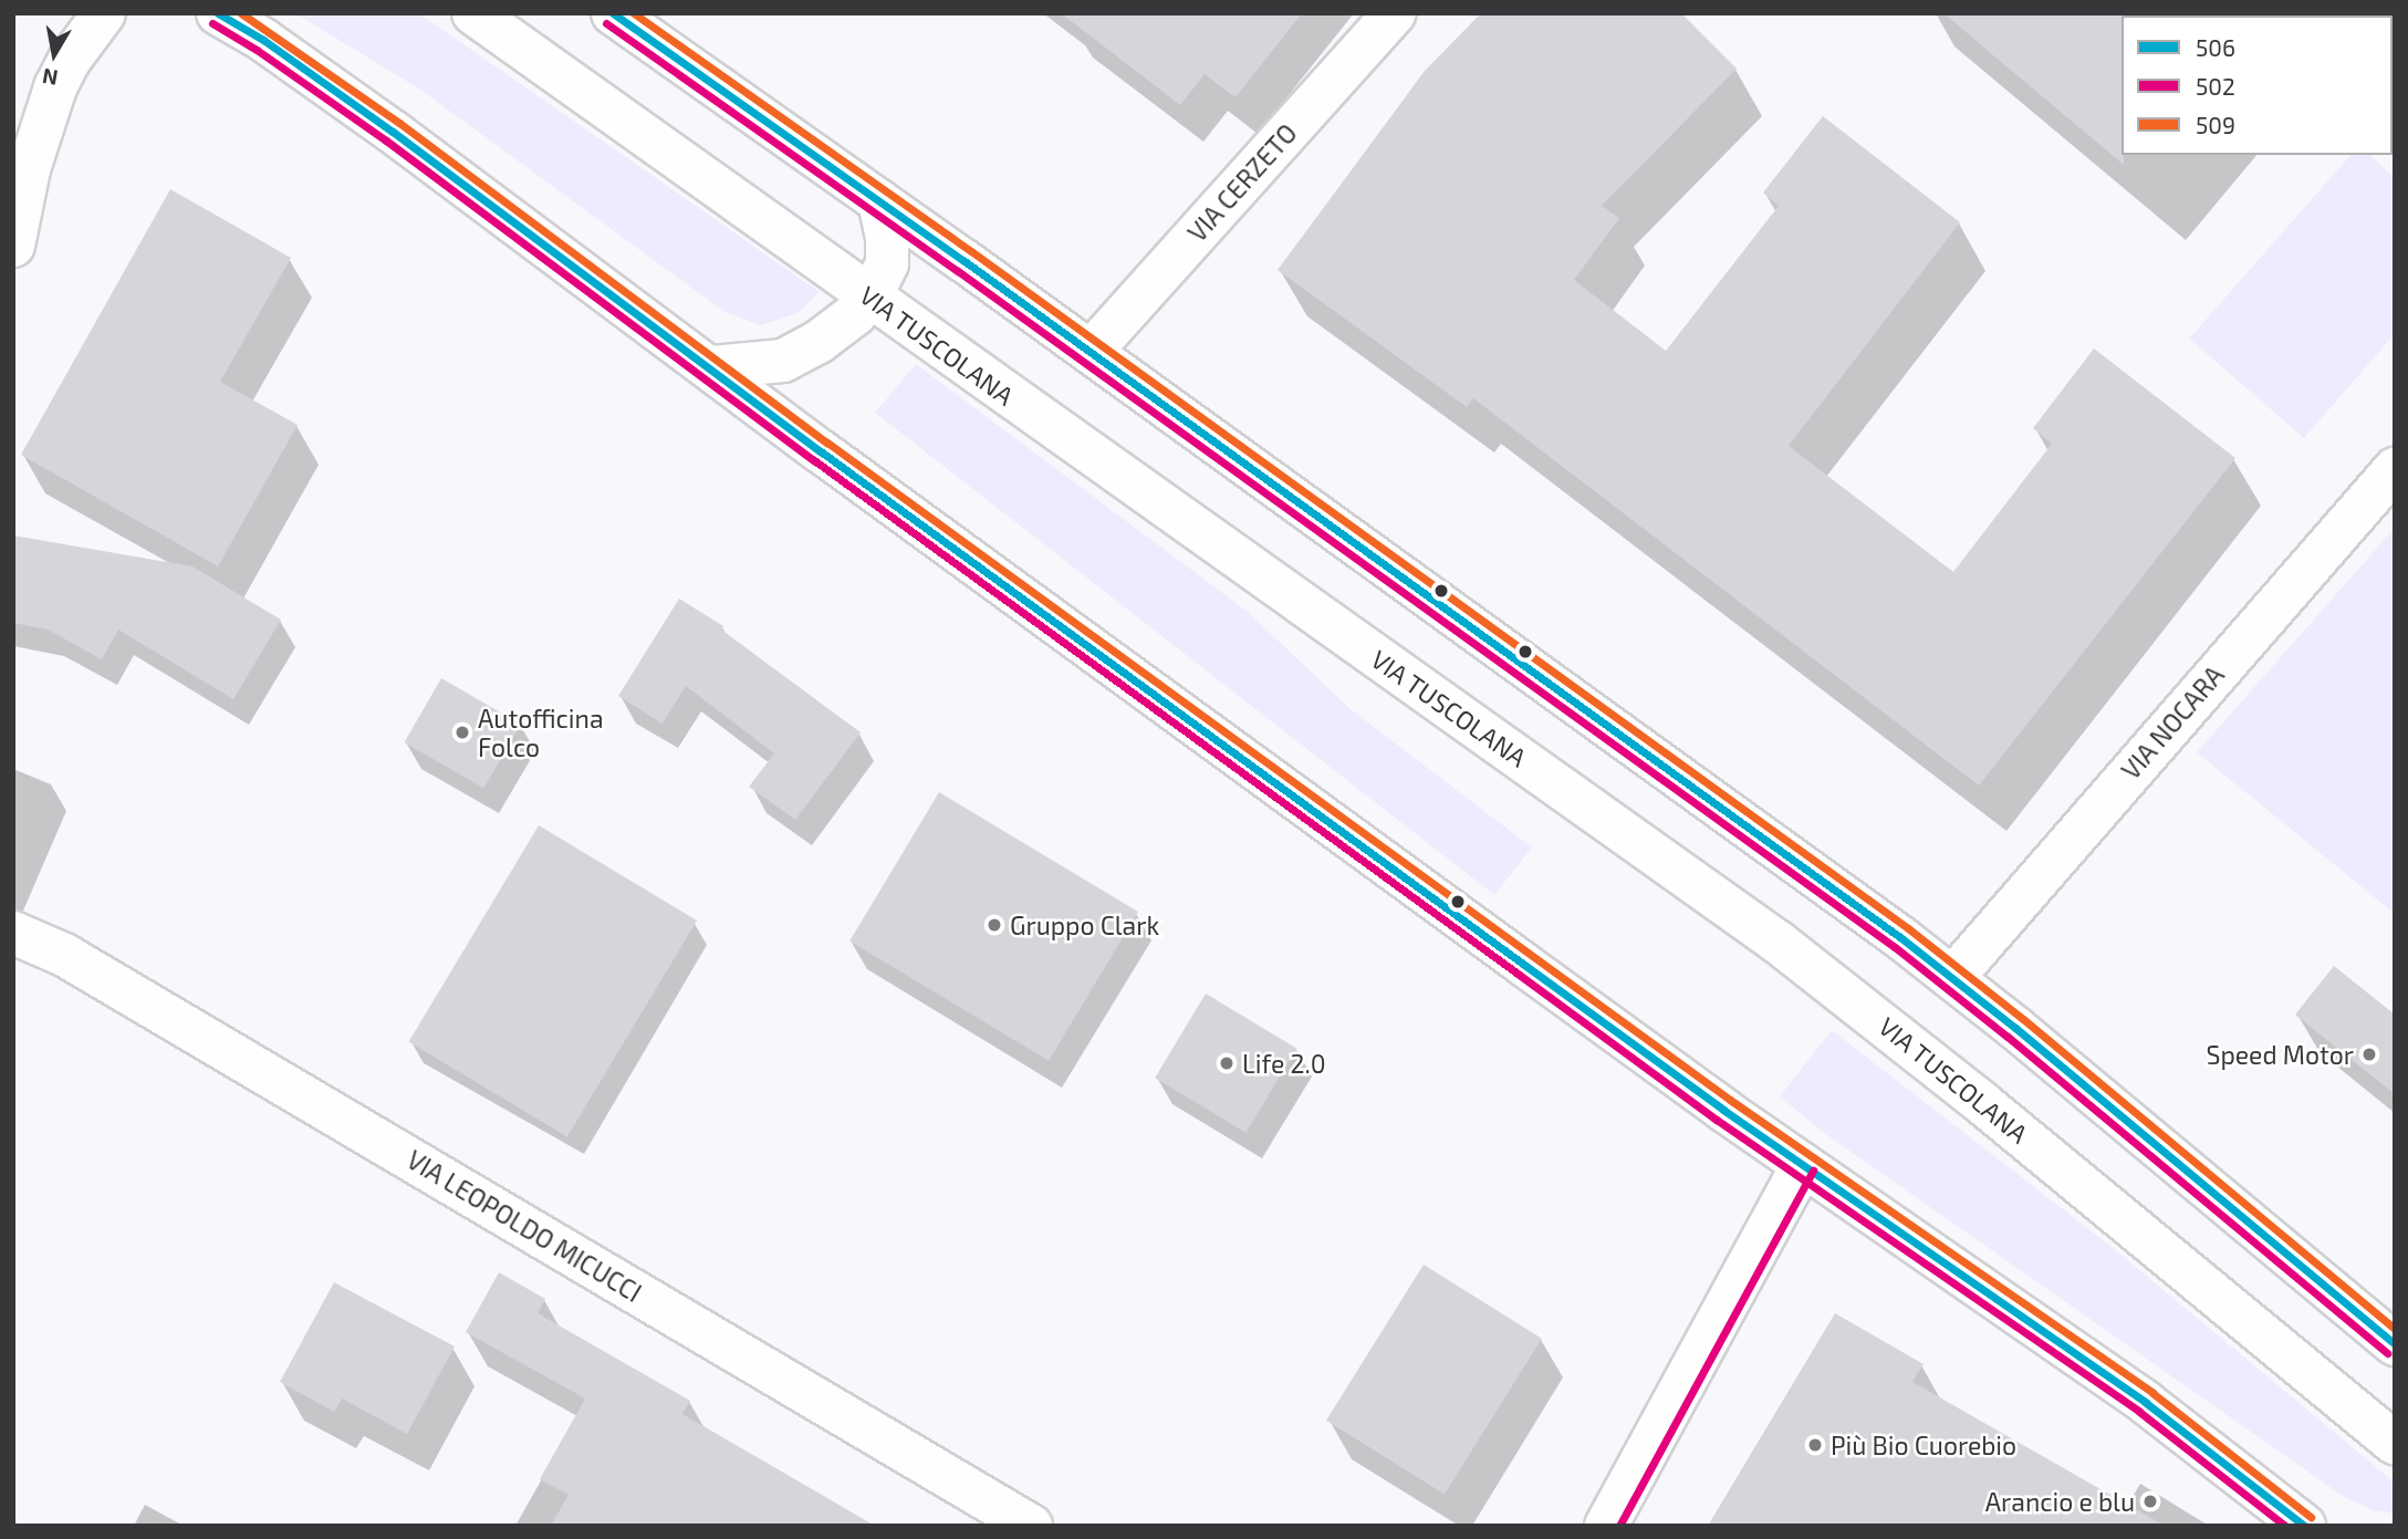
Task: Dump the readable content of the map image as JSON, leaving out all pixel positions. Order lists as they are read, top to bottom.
{
  "streets": {
    "street": [
      "VIA CERZETO",
      "VIA TUSCOLANA",
      "VIA NOCARA",
      "VIA LEOPOLDO MICUCCI"
    ]
  },
  "places": [
    "Autofficina Folco",
    "Gruppo Clark",
    "Speed Motor",
    "Life 2.0",
    "Più Bio Cuorebio",
    "Arancio e blu"
  ],
  "lines": ["transit line 506", "transit line 509", "transit line 502"],
  "legend": ["506", "502", "509"],
  "north": "bottom"
}
